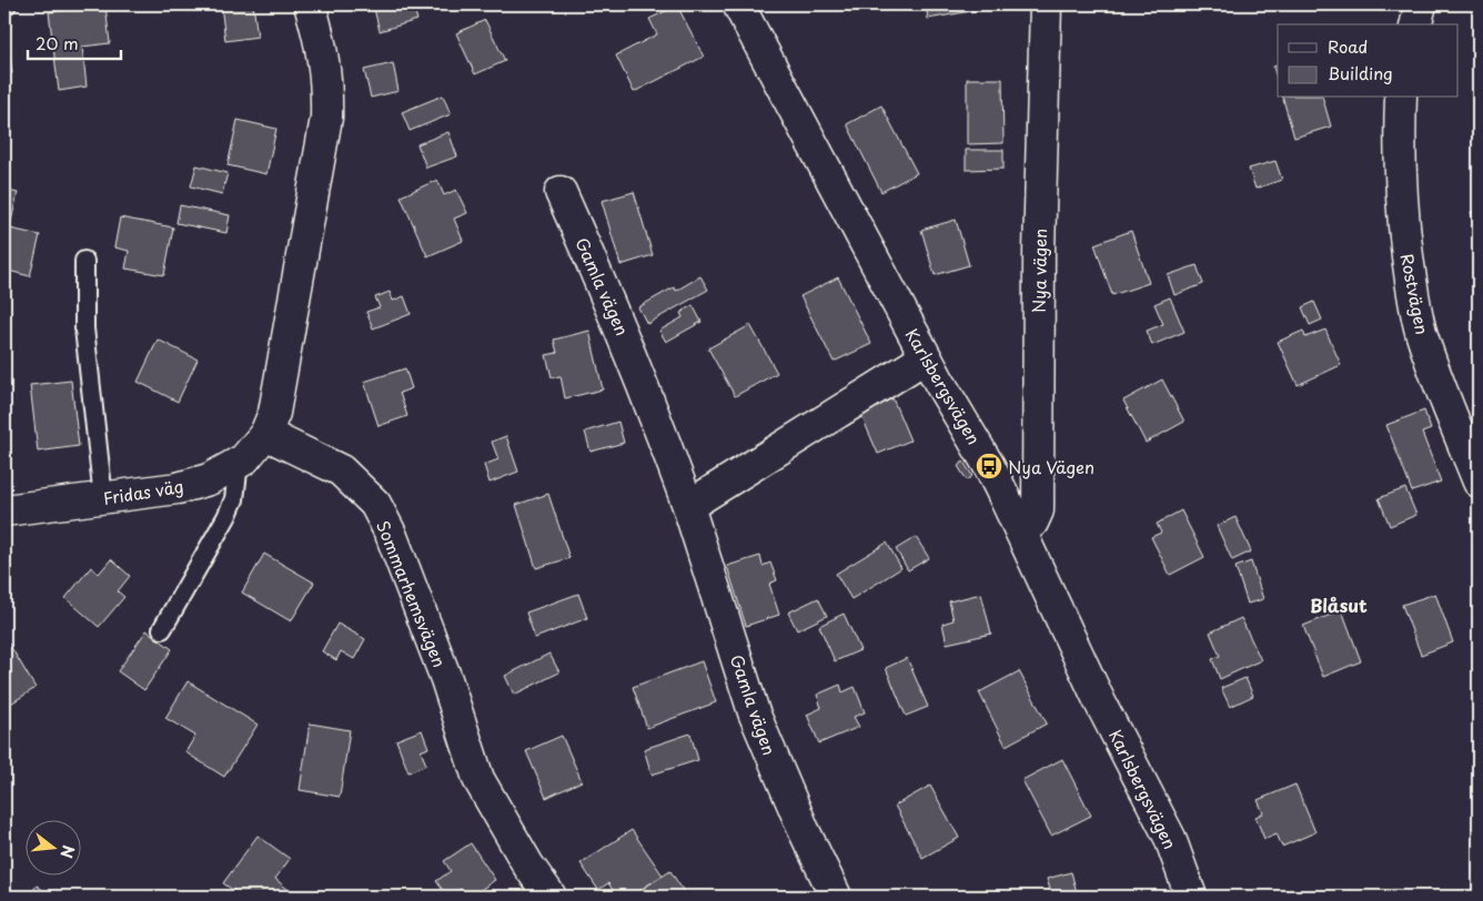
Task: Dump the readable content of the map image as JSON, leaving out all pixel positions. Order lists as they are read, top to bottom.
{
  "streets": {
    "street": [
      "Nya vägen",
      "Gamla vägen",
      "Rostvägen",
      "Karlsbergsvägen",
      "Fridas väg",
      "Sommarhemsvägen"
    ]
  },
  "crossings": [
    ["Nya vägen", "Karlsbergsvägen"],
    ["Fridas väg", "Sommarhemsvägen"]
  ],
  "districts": ["Blåsut"],
  "places": {
    "bus stop": ["Nya Vägen"]
  },
  "legend": ["Road", "Building"],
  "scale_bar": "20 m",
  "north": "right"
}
